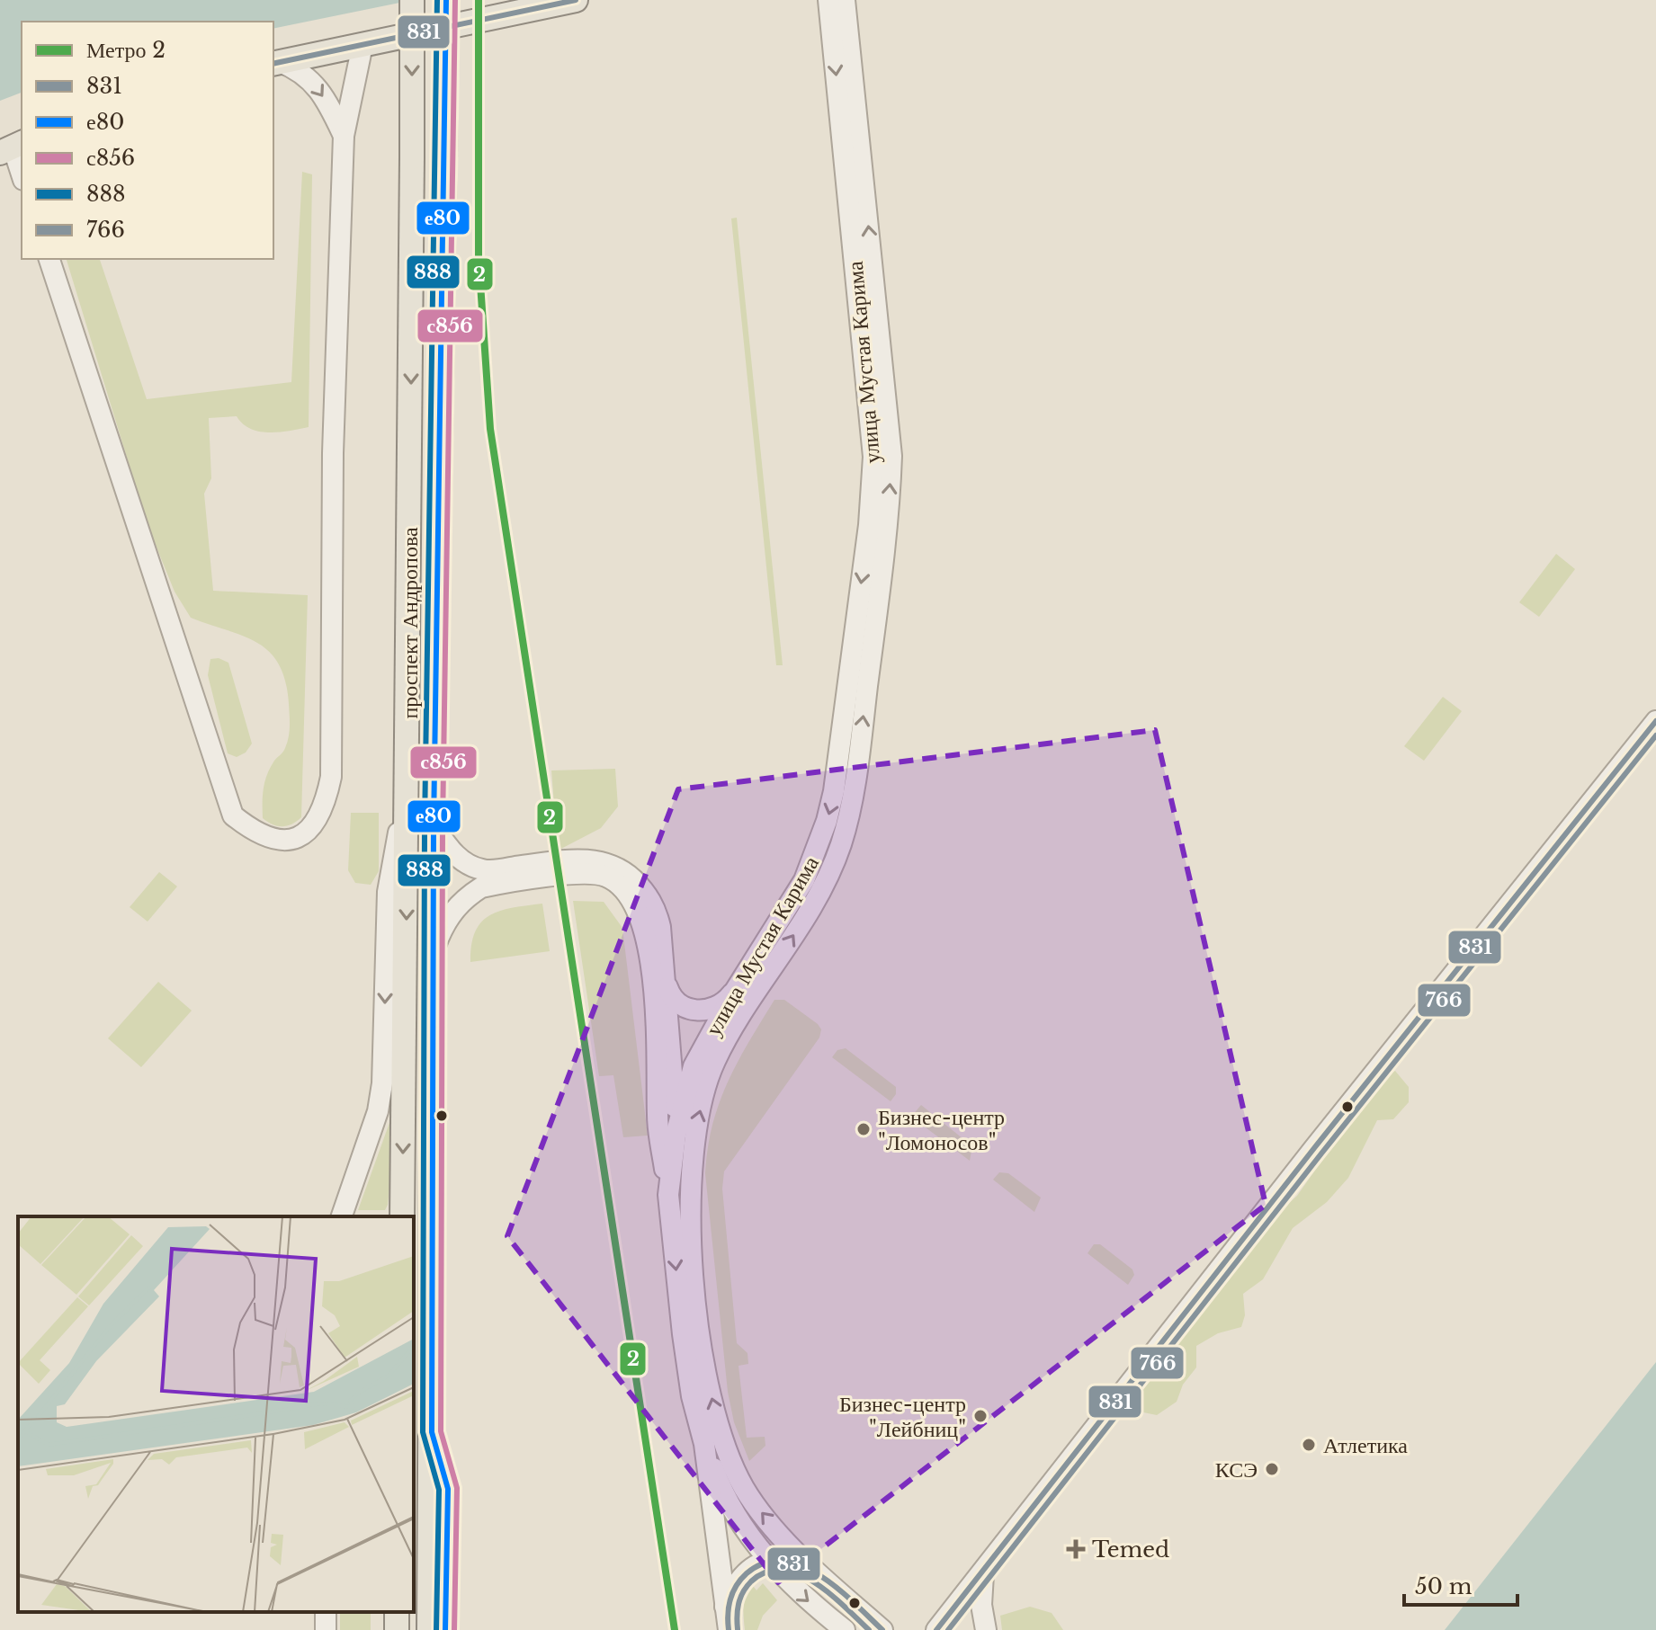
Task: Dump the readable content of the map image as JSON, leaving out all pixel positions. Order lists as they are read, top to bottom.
{
  "streets": {
    "main road": ["проспект Андропова"],
    "street": ["улица Мустая Карима"]
  },
  "places": {
    "other": [
      "Бизнес-центр \"Ломоносов\"",
      "Бизнес-центр \"Лейбниц\"",
      "Атлетика",
      "КСЭ"
    ],
    "health": ["Temed"]
  },
  "lines": [
    "metro line 2",
    "transit line 831",
    "transit line е80",
    "transit line с856",
    "transit line 888",
    "transit line 766"
  ],
  "legend": [
    "Метро 2",
    "831",
    "е80",
    "с856",
    "888",
    "766"
  ],
  "scale_bar": "50 m"
}
